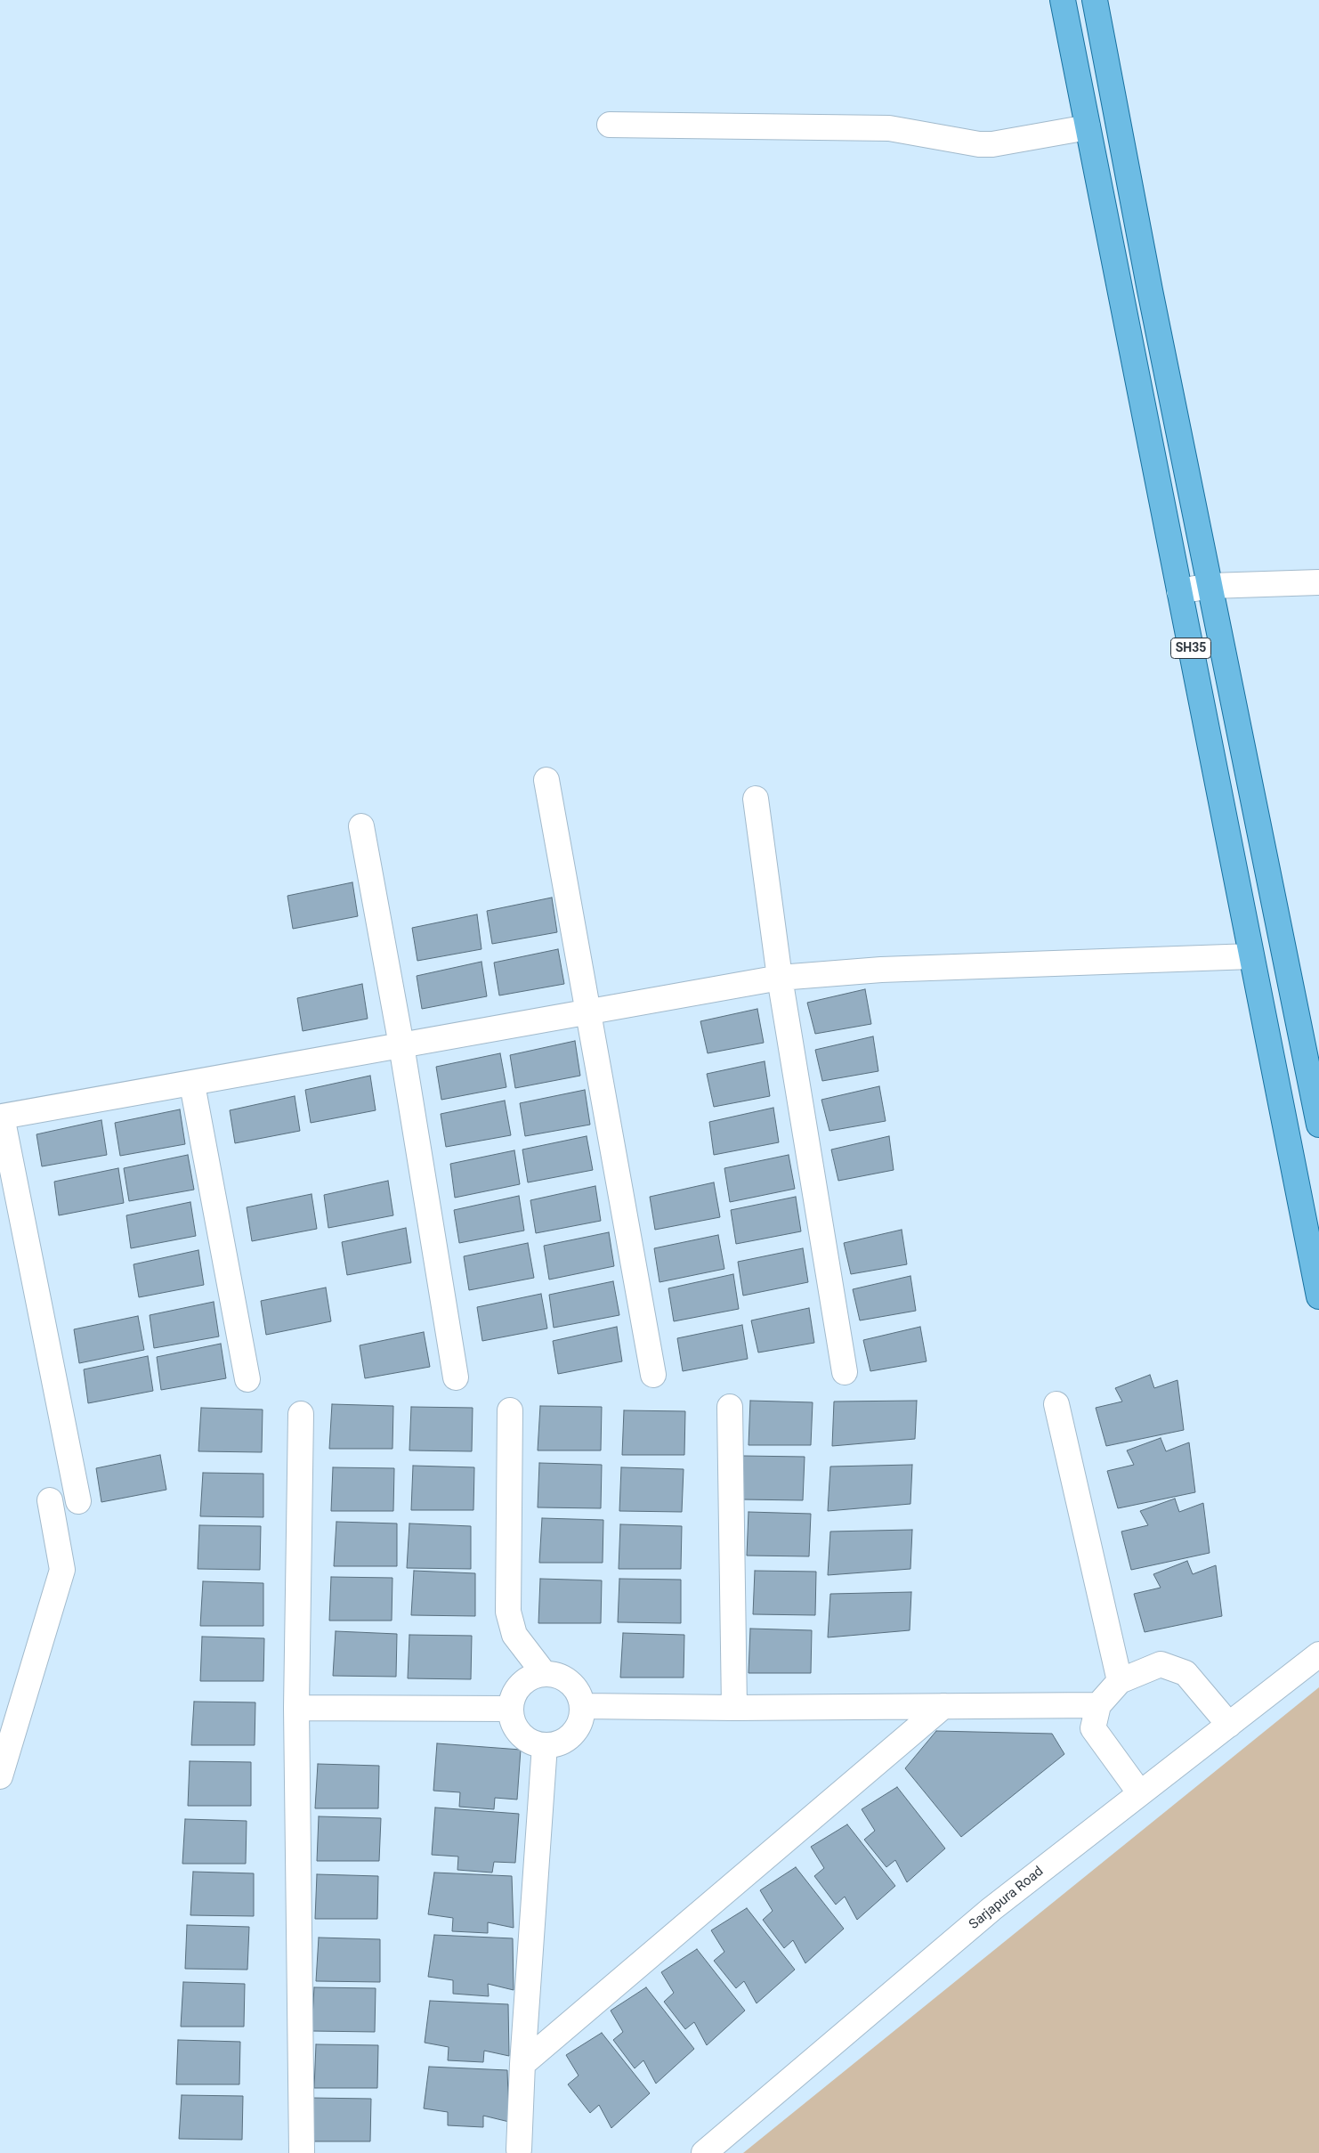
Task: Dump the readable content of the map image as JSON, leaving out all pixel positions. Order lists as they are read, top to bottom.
{
  "streets": {
    "main road": ["SH35"],
    "street": ["Sarjapura Road"]
  }
}
